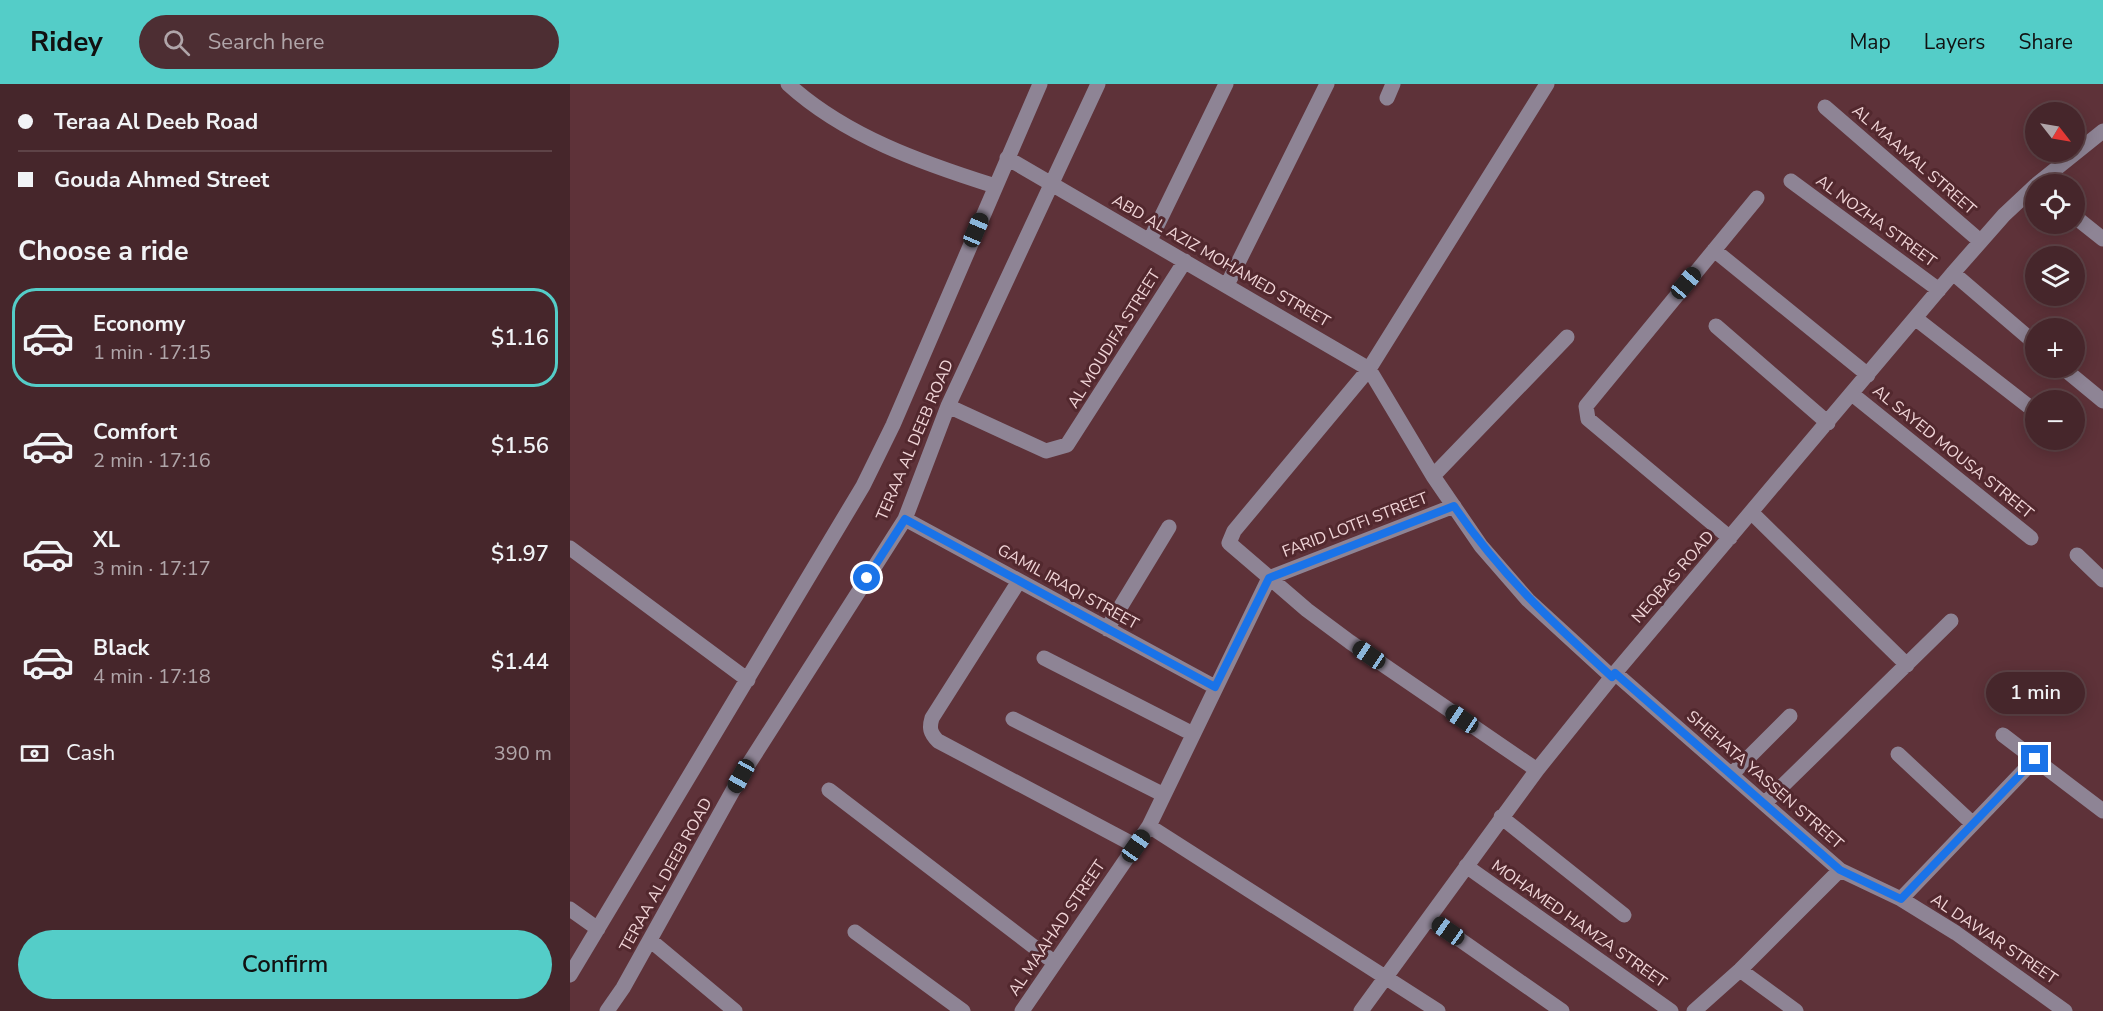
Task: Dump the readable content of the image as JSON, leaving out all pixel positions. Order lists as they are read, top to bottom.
{
  "streets": {
    "street": [
      "AL MAAMAL STREET",
      "AL NOZHA STREET",
      "ABD AL AZIZ MOHAMED STREET",
      "AL MOUDIFA STREET",
      "TERAA AL DEEB ROAD",
      "AL SAYED MOUSA STREET",
      "FARID LOTFI STREET",
      "NEQBAS ROAD",
      "GAMIL IRAQI STREET",
      "SHEHATA YASSEN STREET",
      "MOHAMED HAMZA STREET",
      "AL MAAHAD STREET",
      "AL DAWAR STREET"
    ]
  },
  "crossings": [
    ["AL MAAMAL STREET", "NEQBAS ROAD"],
    ["AL NOZHA STREET", "NEQBAS ROAD"],
    ["ABD AL AZIZ MOHAMED STREET", "AL MOUDIFA STREET"],
    ["ABD AL AZIZ MOHAMED STREET", "TERAA AL DEEB ROAD"],
    ["ABD AL AZIZ MOHAMED STREET", "SHEHATA YASSEN STREET"],
    ["AL MOUDIFA STREET", "TERAA AL DEEB ROAD"],
    ["TERAA AL DEEB ROAD", "GAMIL IRAQI STREET"],
    ["AL SAYED MOUSA STREET", "NEQBAS ROAD"],
    ["FARID LOTFI STREET", "SHEHATA YASSEN STREET"],
    ["FARID LOTFI STREET", "AL MAAHAD STREET"],
    ["NEQBAS ROAD", "SHEHATA YASSEN STREET"],
    ["NEQBAS ROAD", "MOHAMED HAMZA STREET"],
    ["GAMIL IRAQI STREET", "AL MAAHAD STREET"],
    ["SHEHATA YASSEN STREET", "AL DAWAR STREET"]
  ],
  "north": "bottom right",
  "page": {
    "header": "Ridey",
    "search": "Search here",
    "nav": ["Map", "Layers", "Share"],
    "banner": ["Teraa Al Deeb Road", "Gouda Ahmed Street"],
    "map_buttons": ["+", "−"],
    "heading": "Choose a ride",
    "list": [
      {
        "name": "Economy",
        "note": "1 min · 17:15",
        "value": "$1.16"
      },
      {
        "name": "Comfort",
        "note": "2 min · 17:16",
        "value": "$1.56"
      },
      {
        "name": "XL",
        "note": "3 min · 17:17",
        "value": "$1.97"
      },
      {
        "name": "Black",
        "note": "4 min · 17:18",
        "value": "$1.44"
      }
    ],
    "bubble": "1 min",
    "pay": ["Cash", "390 m"],
    "buttons": "Confirm"
  }
}
